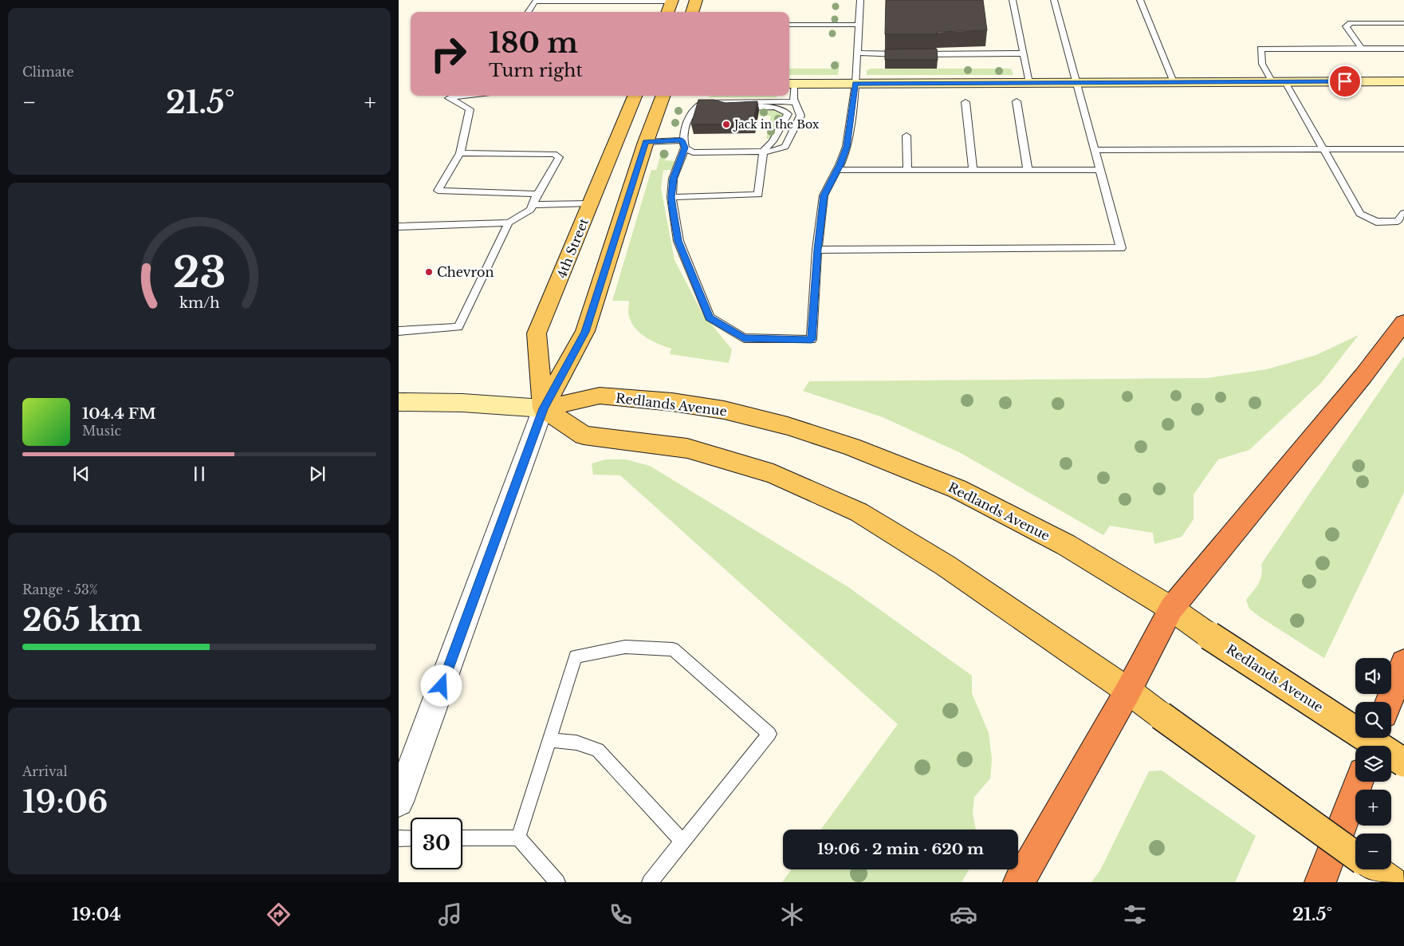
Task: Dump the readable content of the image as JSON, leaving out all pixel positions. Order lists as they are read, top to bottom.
{
  "streets": {
    "main road": ["4th Street", "Redlands Avenue"]
  },
  "crossings": [
    ["4th Street", "Redlands Avenue"]
  ],
  "places": ["Jack in the Box", "Chevron"],
  "page": {
    "tile": [
      "Climate",
      ["Range · 53%", "265 km"],
      ["Arrival", "19:06"]
    ],
    "turn": ["180 m", "Turn right"],
    "heat": ["−", "21.5°", "+"],
    "song": ["104.4 FM", "Music"],
    "map_buttons": ["+", "−"],
    "limit": "30",
    "trip": "19:06 · 2 min · 620 m",
    "tabs": ["19:04", "21.5°"],
    "gauge": ["23", "km/h"]
  }
}
